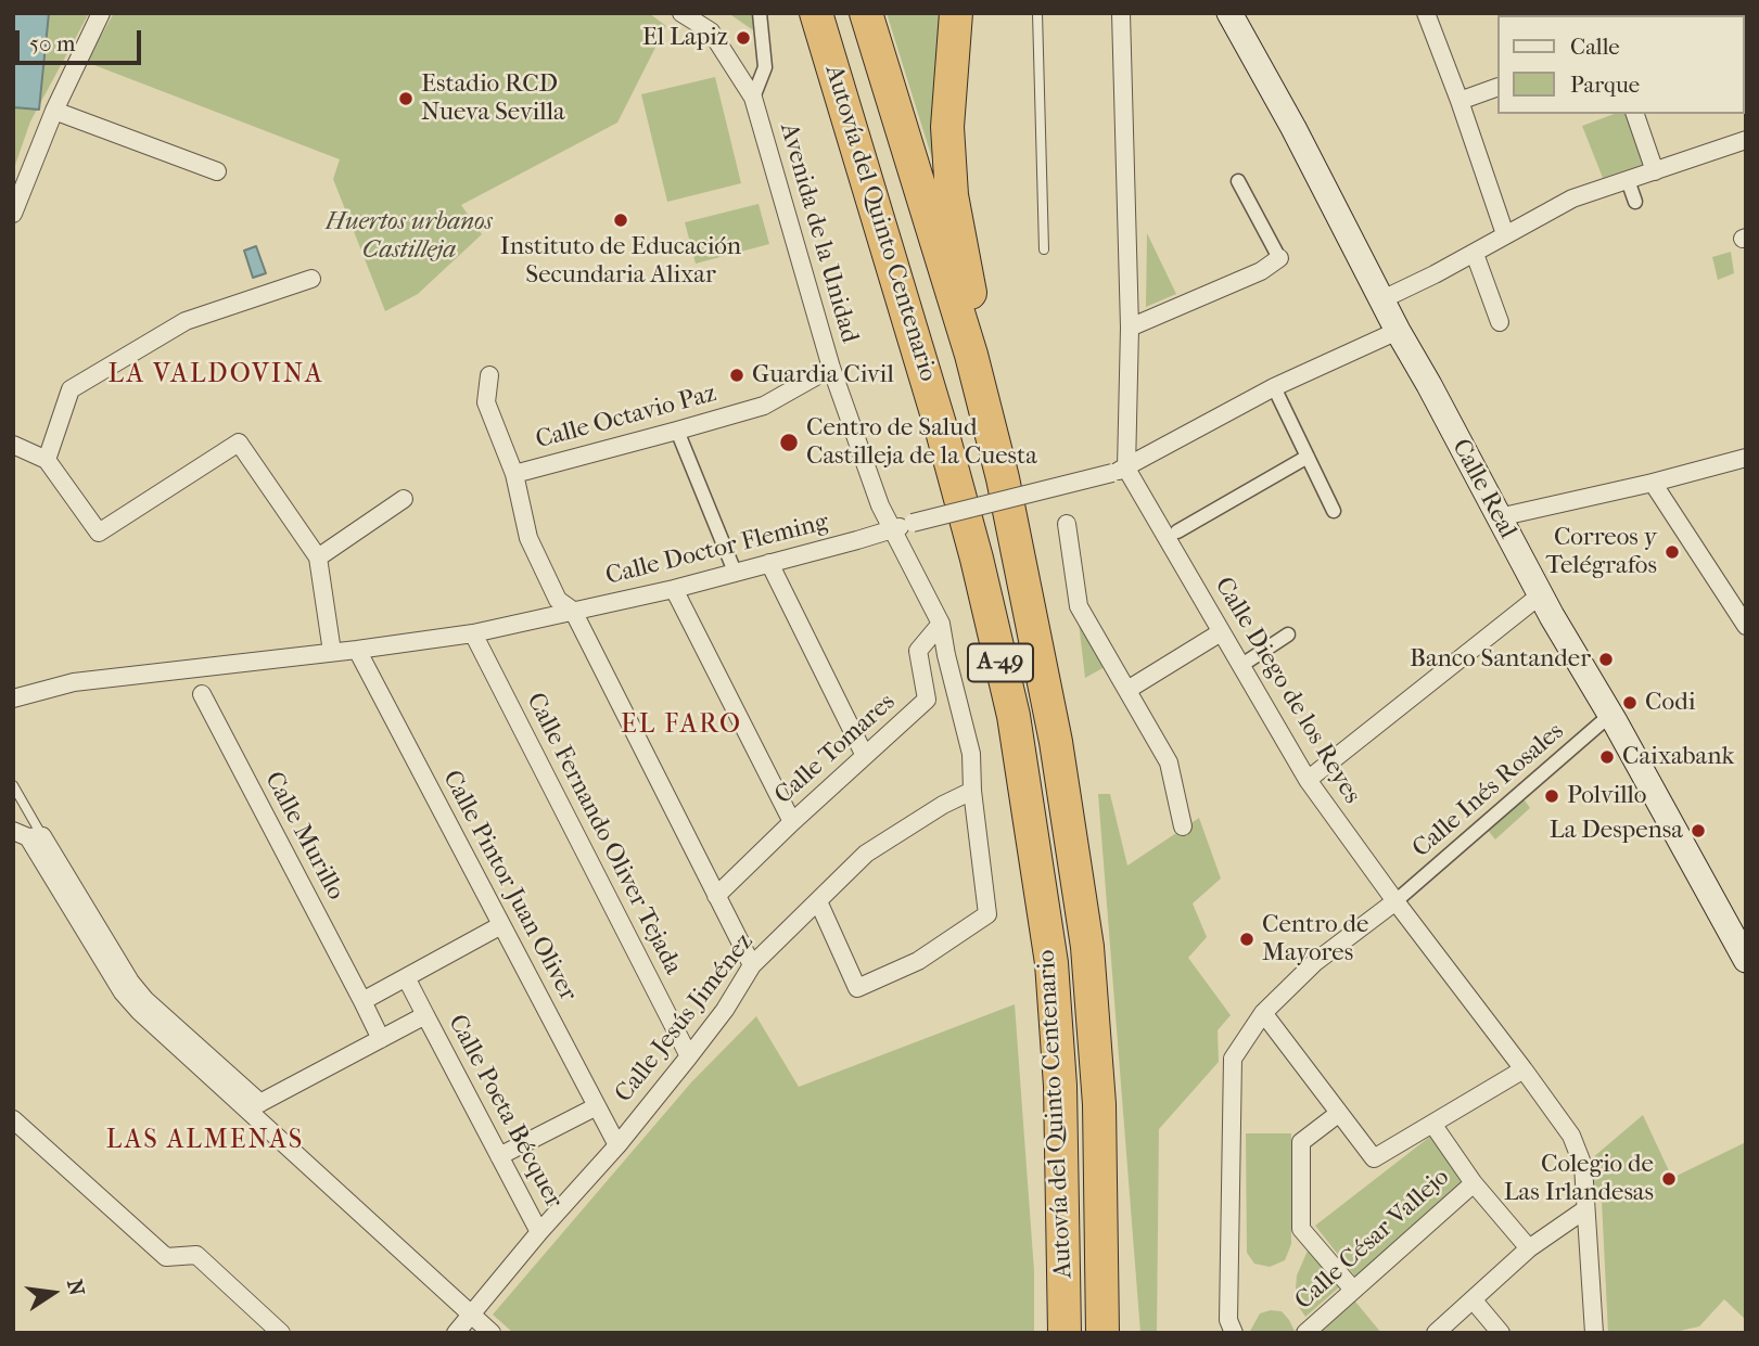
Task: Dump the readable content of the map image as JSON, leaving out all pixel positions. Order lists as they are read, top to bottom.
{
  "streets": {
    "highway": ["Autovía del Quinto Centenario", "A-49"],
    "main road": ["Calle Real"],
    "street": [
      "Avenida de la Unidad",
      "Calle Octavio Paz",
      "Calle Doctor Fleming",
      "Calle Diego de los Reyes",
      "Calle Tomares",
      "Calle Inés Rosales",
      "Calle Fernando Oliver Tejada",
      "Calle Murillo",
      "Calle Pintor Juan Oliver",
      "Calle Jesús Jiménez",
      "Calle Poeta Bécquer",
      "Calle César Vallejo"
    ]
  },
  "crossings": [
    ["Avenida de la Unidad", "Calle Octavio Paz"],
    ["Avenida de la Unidad", "Calle Doctor Fleming"],
    ["Avenida de la Unidad", "Calle Tomares"],
    ["Avenida de la Unidad", "Calle Jesús Jiménez"],
    ["Calle Real", "Calle Doctor Fleming"],
    ["Calle Real", "Calle Inés Rosales"],
    ["Calle Doctor Fleming", "Calle Diego de los Reyes"],
    ["Calle Doctor Fleming", "Calle Fernando Oliver Tejada"],
    ["Calle Doctor Fleming", "Calle Pintor Juan Oliver"],
    ["Calle Diego de los Reyes", "Calle Inés Rosales"],
    ["Calle Fernando Oliver Tejada", "Calle Jesús Jiménez"],
    ["Calle Pintor Juan Oliver", "Calle Jesús Jiménez"],
    ["Calle Jesús Jiménez", "Calle Poeta Bécquer"]
  ],
  "districts": ["LA VALDOVINA", "EL FARO", "LAS ALMENAS"],
  "parks": ["Huertos urbanos Castilleja"],
  "places": [
    "El Lapiz",
    "Estadio RCD Nueva Sevilla",
    "Instituto de Educación Secundaria Alixar",
    "Guardia Civil",
    "Centro de Salud Castilleja de la Cuesta",
    "Correos y Telégrafos",
    "Banco Santander",
    "Codi",
    "Caixabank",
    "Polvillo",
    "La Despensa",
    "Centro de Mayores",
    "Colegio de Las Irlandesas"
  ],
  "legend": ["Calle", "Parque"],
  "scale_bar": "50 m",
  "north": "right"
}
